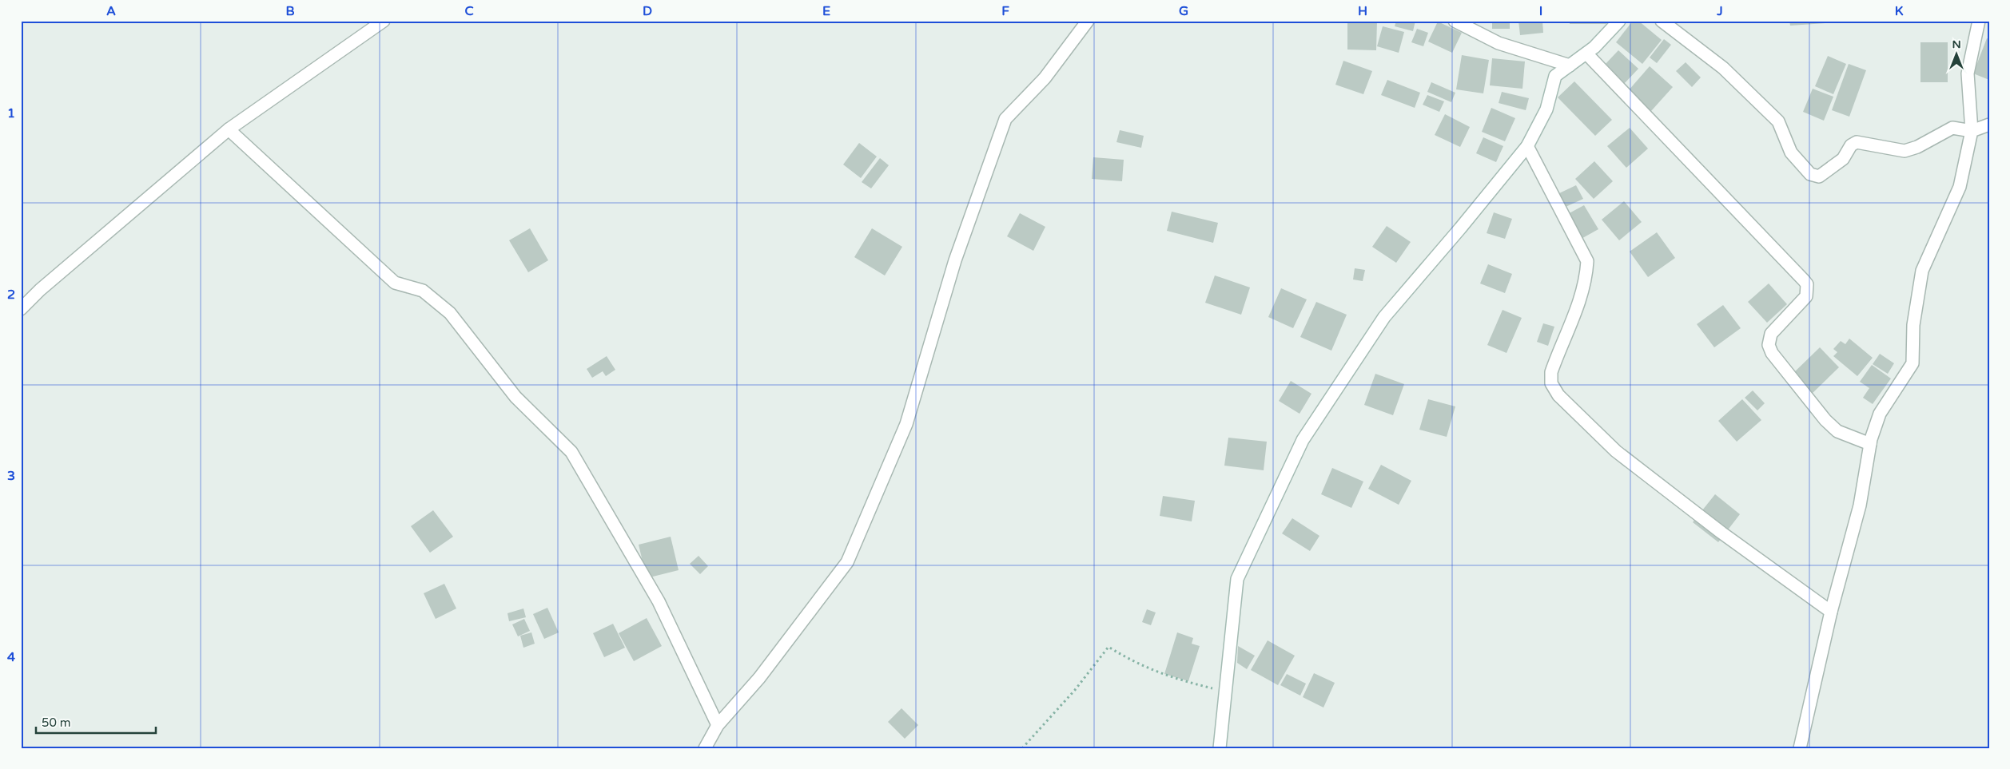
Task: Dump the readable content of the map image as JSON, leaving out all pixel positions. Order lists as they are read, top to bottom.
{
  "scale_bar": "50 m",
  "north": "top",
  "grid": {
    "columns": [
      "A",
      "B",
      "C",
      "D",
      "E",
      "F",
      "G",
      "H",
      "I",
      "J",
      "K"
    ],
    "rows": [
      "1",
      "2",
      "3",
      "4"
    ]
  }
}
